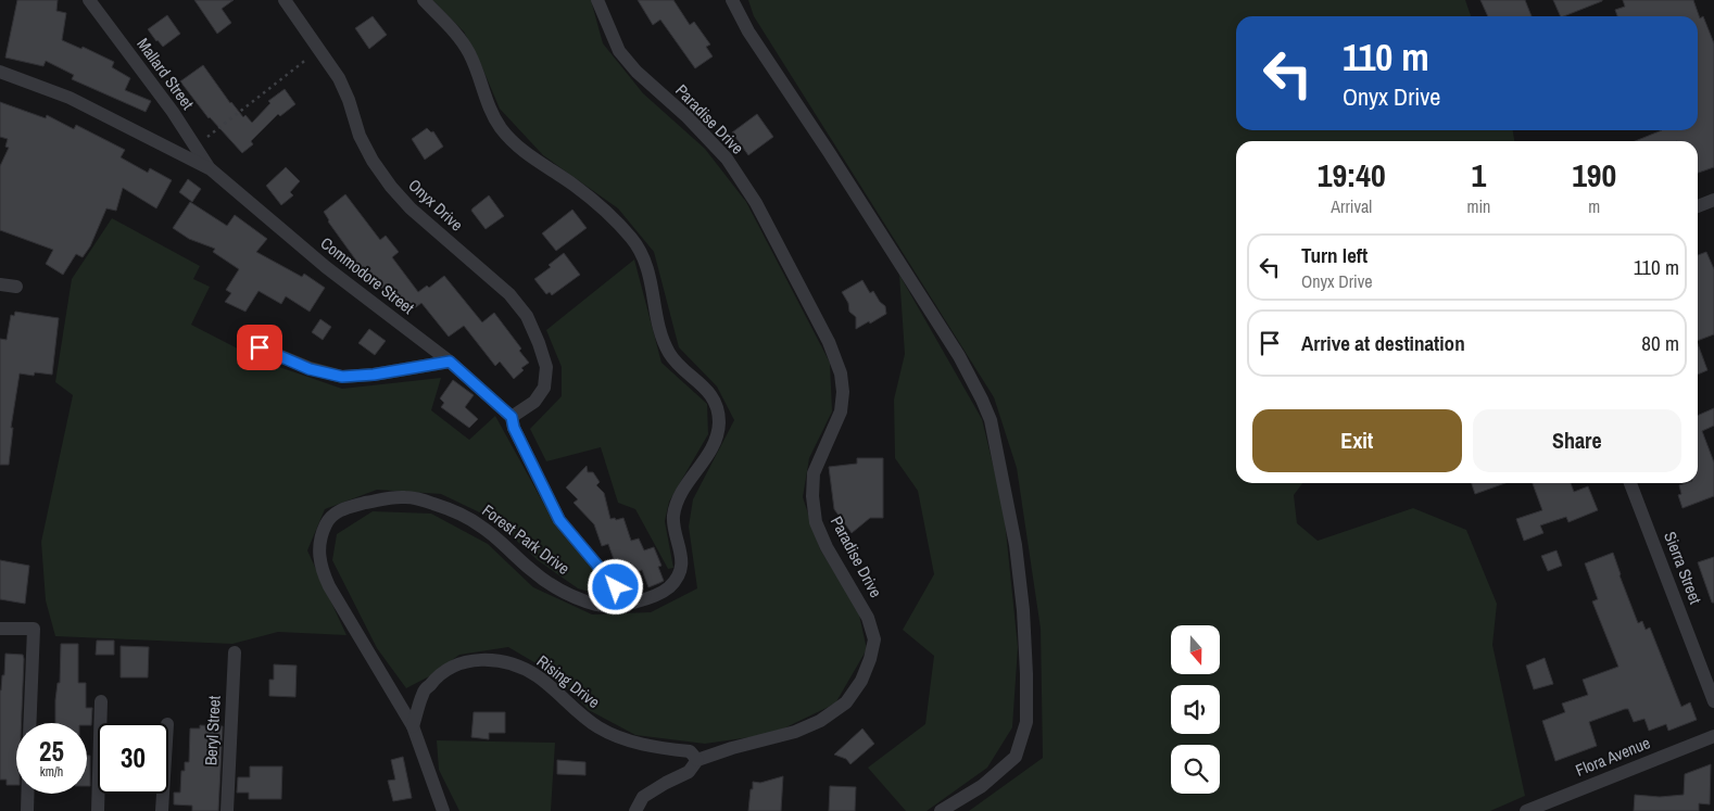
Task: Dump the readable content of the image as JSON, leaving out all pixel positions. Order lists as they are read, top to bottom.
{
  "streets": {
    "street": [
      "Mallard Street",
      "Paradise Drive",
      "Onyx Drive",
      "Commodore Street",
      "Forest Park Drive",
      "Sierra Street",
      "Rising Drive",
      "Beryl Street",
      "Flora Avenue"
    ]
  },
  "crossings": [
    ["Mallard Street", "Commodore Street"],
    ["Paradise Drive", "Rising Drive"],
    ["Onyx Drive", "Commodore Street"],
    ["Commodore Street", "Forest Park Drive"],
    ["Forest Park Drive", "Rising Drive"]
  ],
  "north": "bottom",
  "page": {
    "turn": ["110 m", "Onyx Drive"],
    "eta": [
      "19:40",
      "Arrival",
      "1",
      "min",
      "190",
      "m"
    ],
    "list": [
      {
        "name": "Turn left",
        "note": "Onyx Drive",
        "value": "110 m"
      },
      {
        "name": "Arrive at destination",
        "value": "80 m"
      }
    ],
    "buttons": ["Exit", "Share"],
    "speed": "25 km/h",
    "limit": "30"
  }
}
